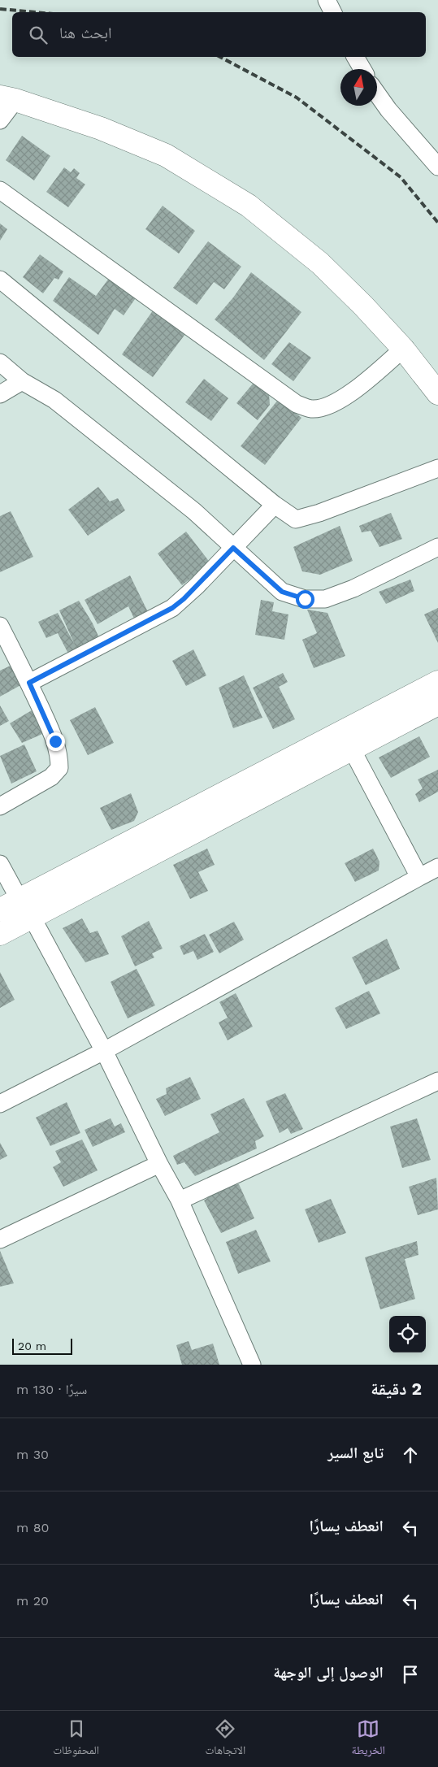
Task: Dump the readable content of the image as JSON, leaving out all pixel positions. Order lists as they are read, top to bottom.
{
  "scale_bar": "20 m",
  "north": "top",
  "page": {
    "search": "ابحث هنا",
    "scale": "20 m",
    "heading": ["2 دقيقة", "سيرًا · 130 m"],
    "list": [
      ["تابع السير", "30 m"],
      ["انعطف يسارًا", "80 m"],
      ["انعطف يسارًا", "20 m"],
      "الوصول إلى الوجهة"
    ],
    "nav": ["الخريطة", "الاتجاهات", "المحفوظات"]
  }
}
